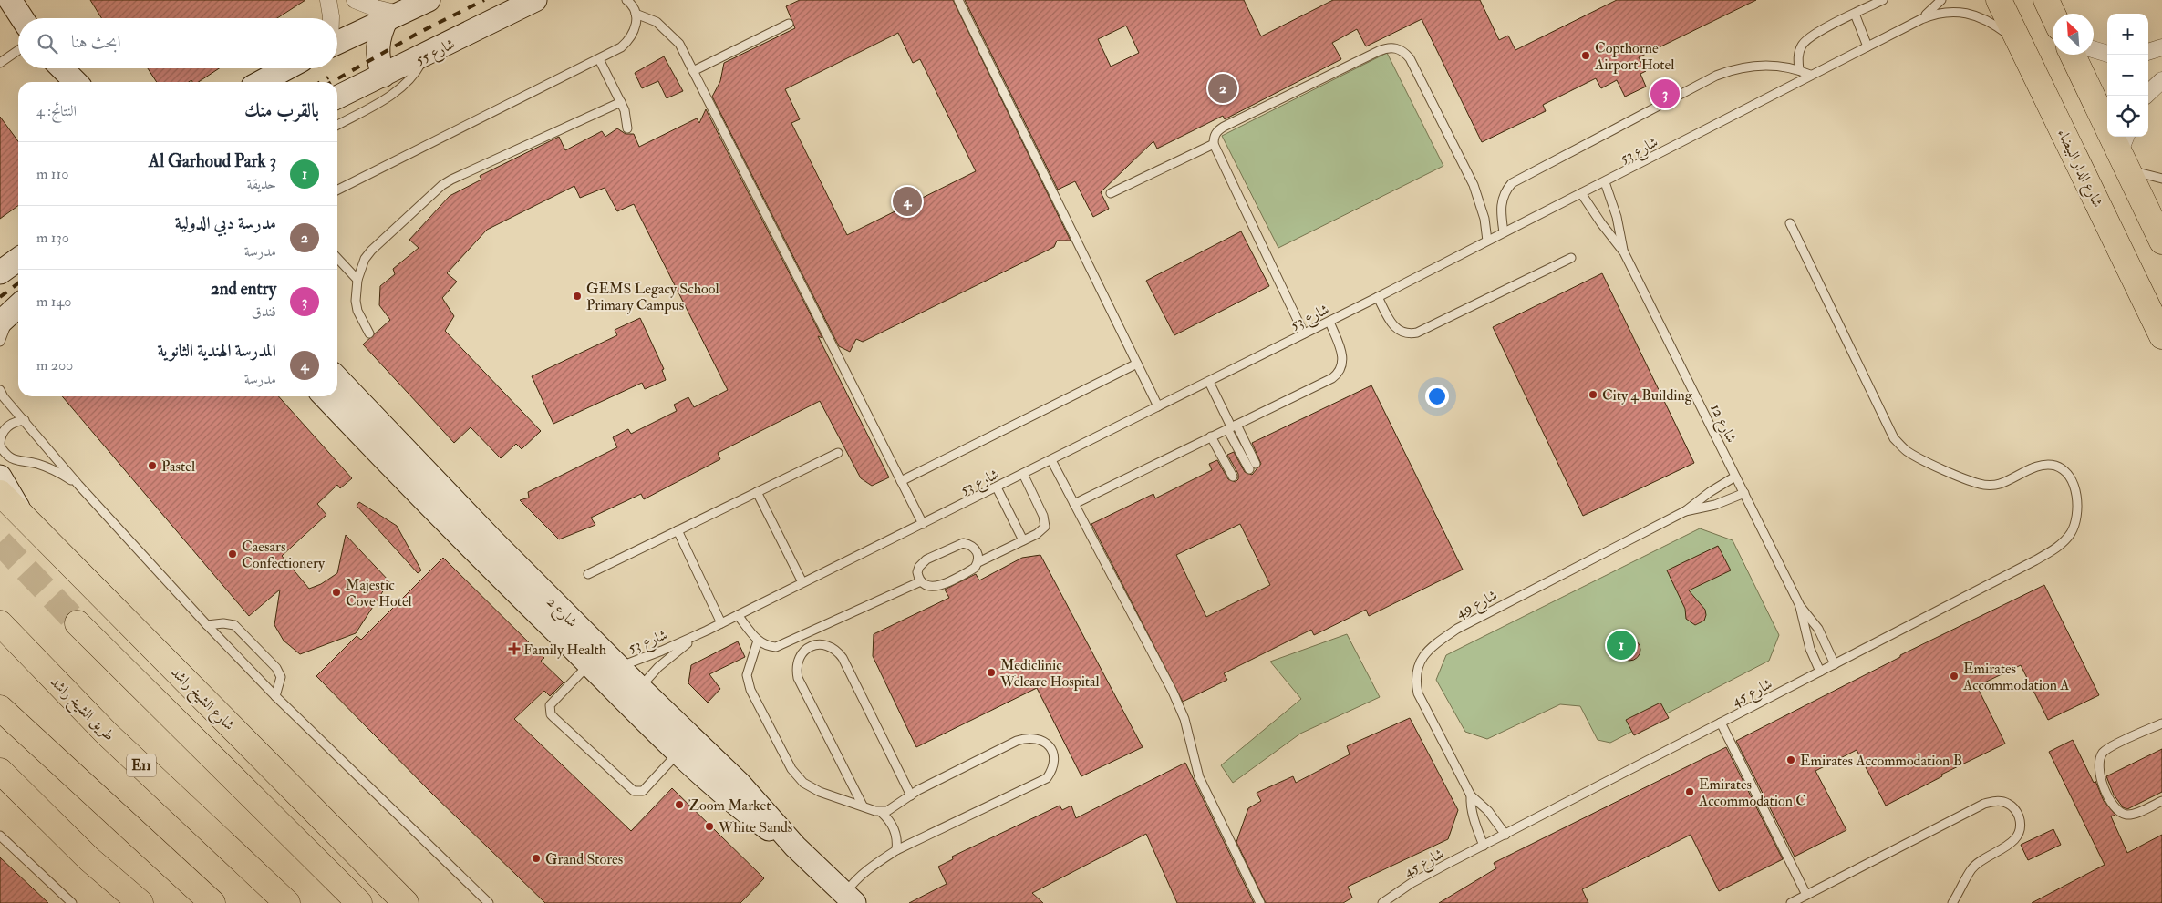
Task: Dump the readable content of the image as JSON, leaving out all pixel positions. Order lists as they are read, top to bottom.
{
  "streets": {
    "main road": [
      "شارع الدار البيضاء",
      "شارع الشيخ راشد",
      "طريق الشيخ راشد",
      "E11"
    ],
    "street": ["شارع 55", "شارع 2"],
    "lane": [
      "شارع 53",
      "شارع 12",
      "شارع 49",
      "شارع 45"
    ]
  },
  "crossings": [
    ["شارع 53", "شارع الدار البيضاء"],
    ["شارع 53", "شارع 12"],
    ["شارع 53", "شارع 2"],
    ["شارع 12", "شارع 45"],
    ["شارع 49", "شارع 45"]
  ],
  "places": {
    "other": [
      "Copthorne Airport Hotel",
      "GEMS Legacy School Primary Campus",
      "City 4 Building",
      "Pastel",
      "Caesars Confectionery",
      "Majestic Cove Hotel",
      "Mediclinic Welcare Hospital",
      "Emirates Accommodation A",
      "Emirates Accommodation B",
      "Emirates Accommodation C",
      "Zoom Market",
      "White Sands",
      "Grand Stores"
    ],
    "health": ["Family Health"]
  },
  "north": "top left",
  "page": {
    "map_buttons": ["+", "−"],
    "search": "ابحث هنا",
    "pins": [
      "2",
      "3",
      "4",
      "1"
    ],
    "heading": ["بالقرب منك", "النتائج: 4"],
    "list": [
      {
        "mark": "1",
        "name": "Al Garhoud Park 3",
        "note": "حديقة",
        "value": "110 m"
      },
      {
        "mark": "2",
        "name": "مدرسة دبي الدولية",
        "note": "مدرسة",
        "value": "130 m"
      },
      {
        "mark": "3",
        "name": "2nd entry",
        "note": "فندق",
        "value": "140 m"
      },
      {
        "mark": "4",
        "name": "المدرسة الهندية الثانوية",
        "note": "مدرسة",
        "value": "200 m"
      }
    ]
  }
}
